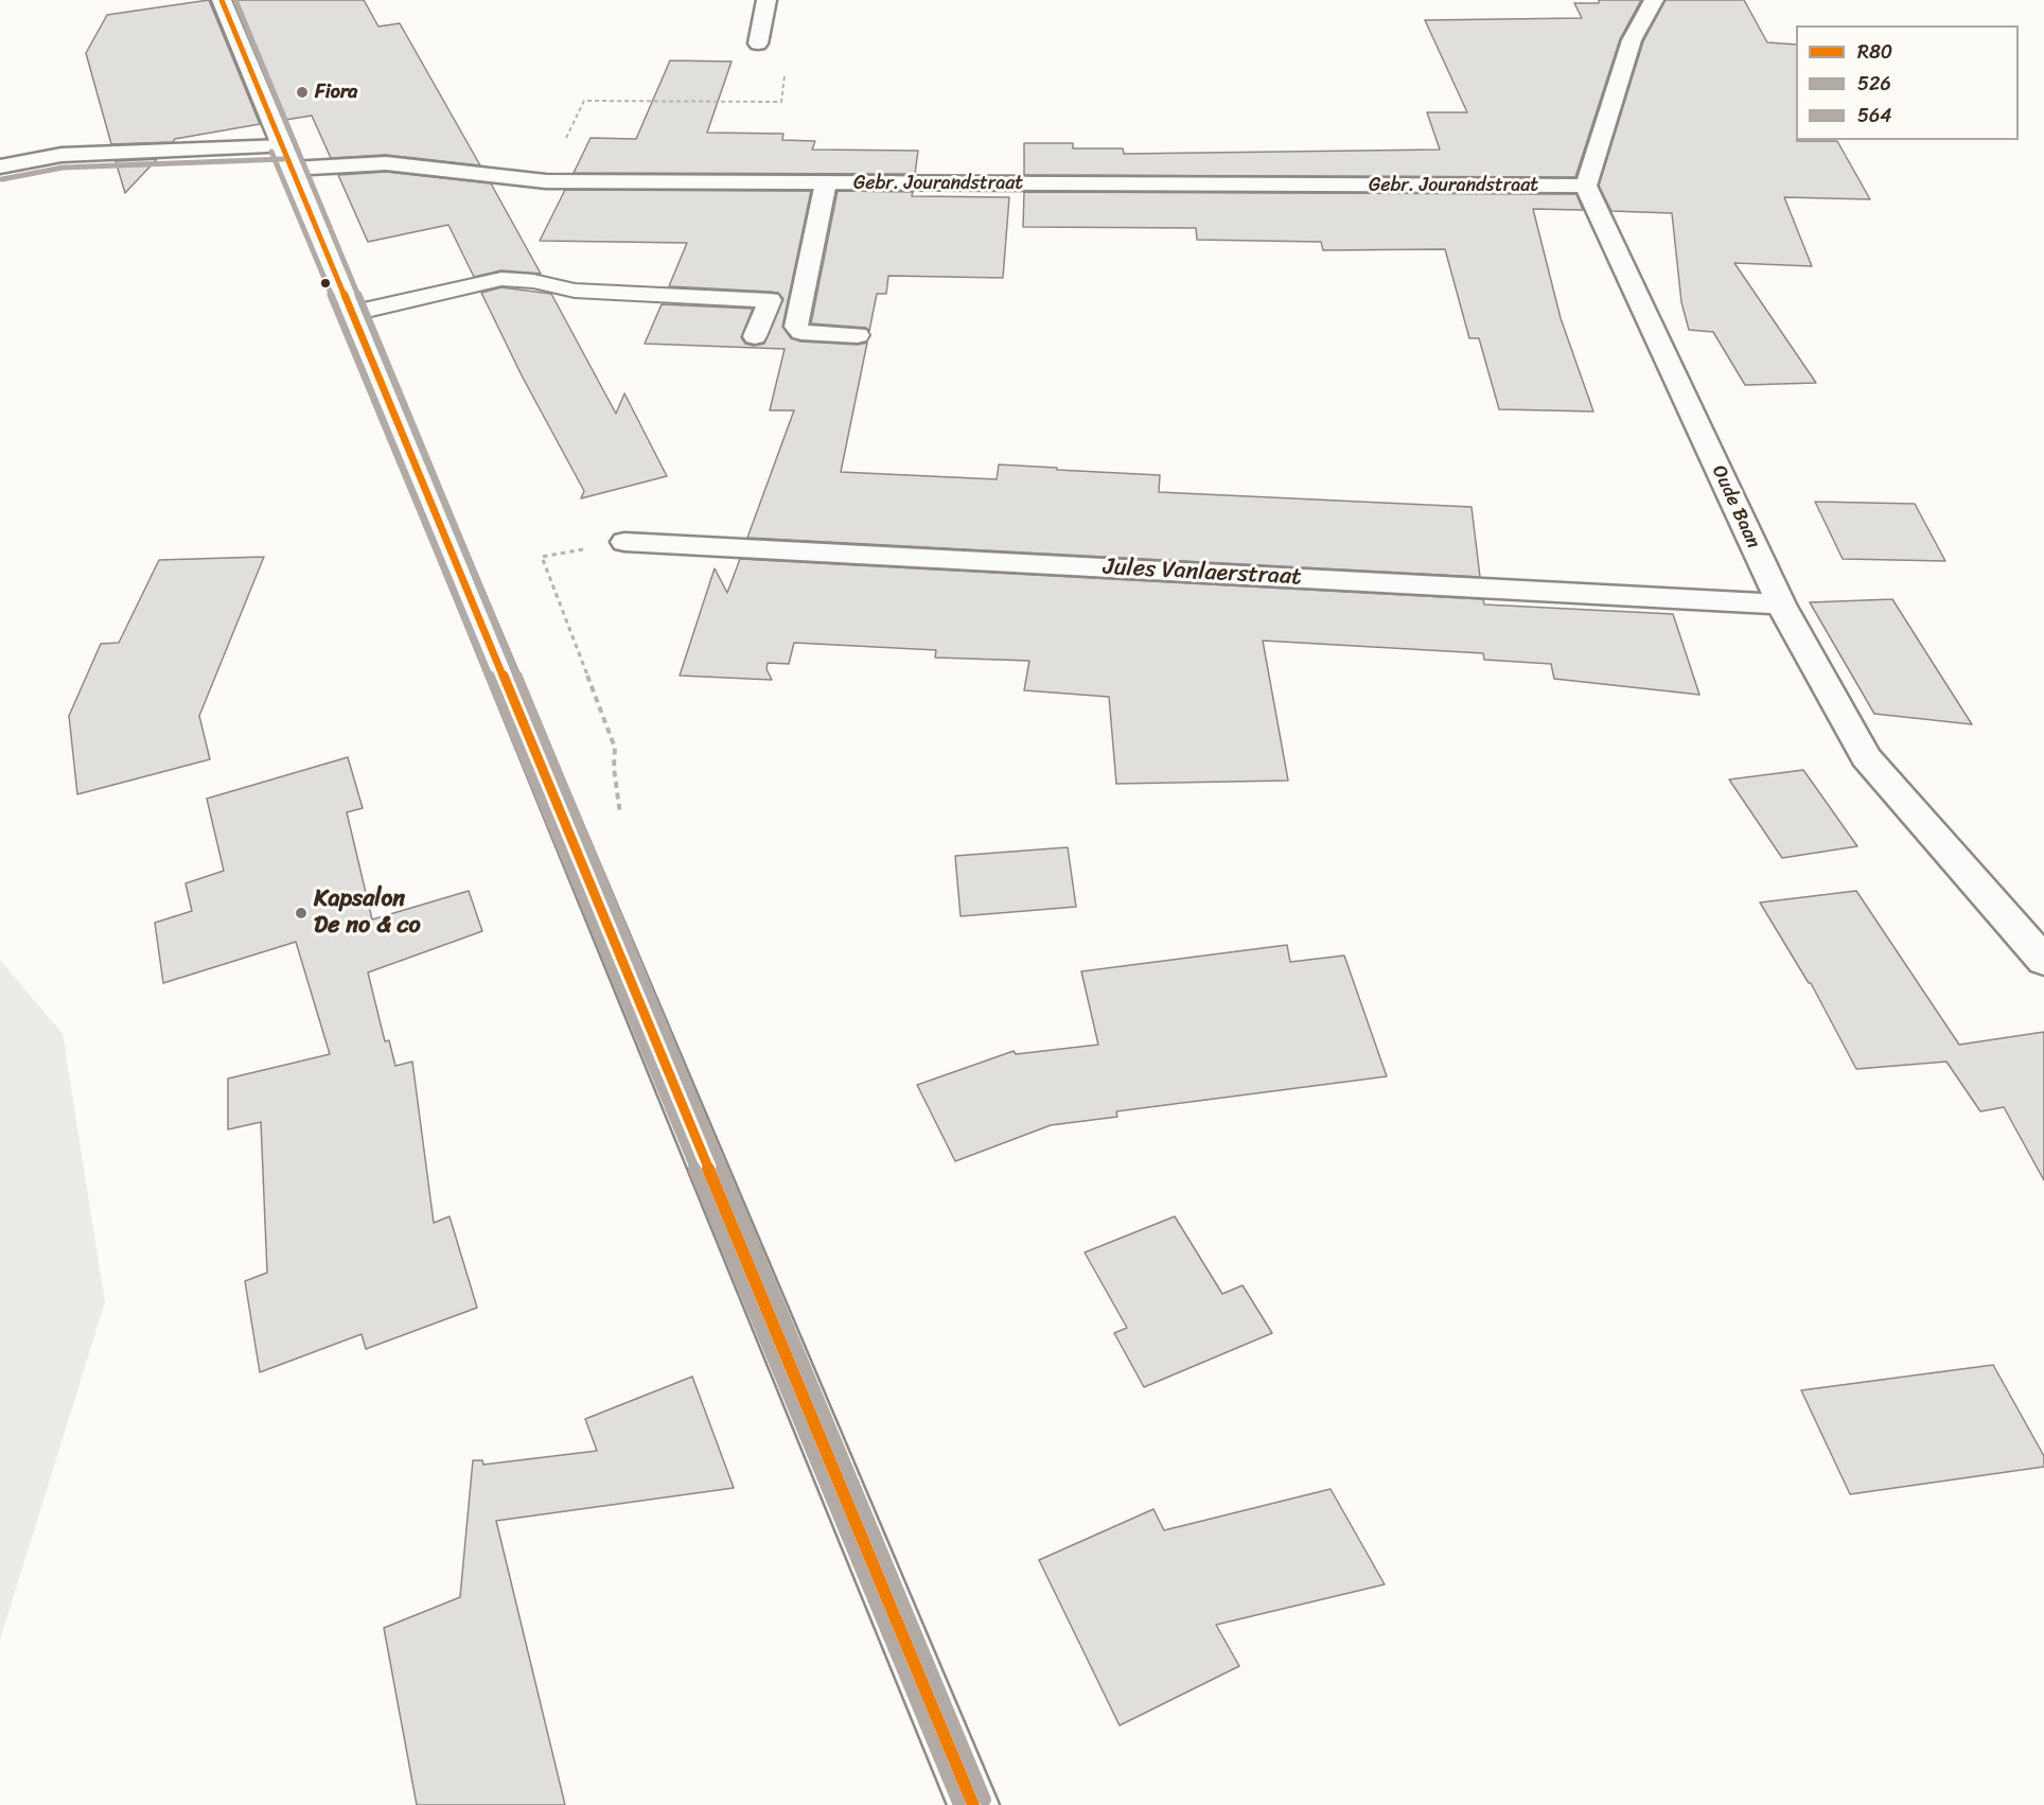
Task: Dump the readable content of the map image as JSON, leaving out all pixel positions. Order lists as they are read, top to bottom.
{
  "streets": {
    "street": ["Gebr. Jourandstraat", "Oude Baan", "Jules Vanlaerstraat"]
  },
  "crossings": [
    ["Gebr. Jourandstraat", "Oude Baan"],
    ["Oude Baan", "Jules Vanlaerstraat"]
  ],
  "places": ["Fiora", "Kapsalon De no & co"],
  "lines": ["transit line R80", "transit line 564", "transit line 526"],
  "legend": ["R80", "526", "564"]
}
